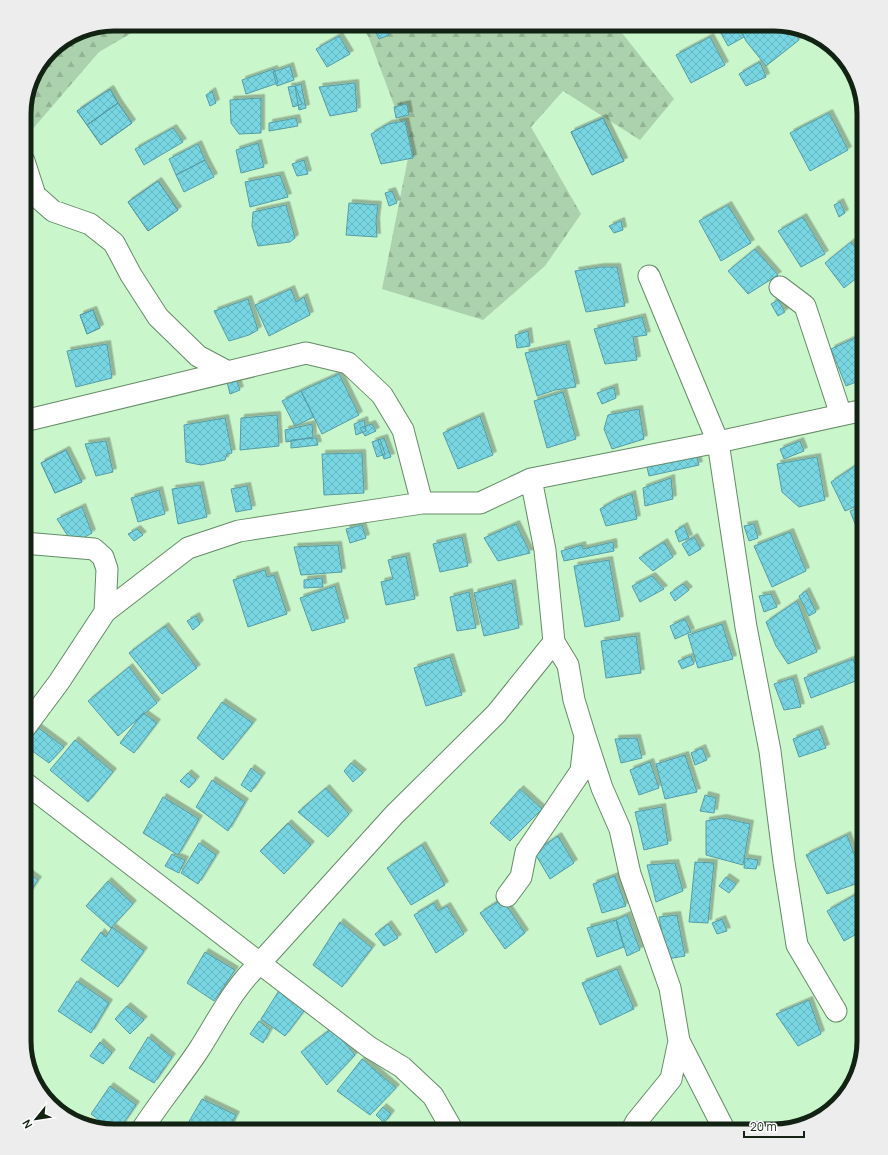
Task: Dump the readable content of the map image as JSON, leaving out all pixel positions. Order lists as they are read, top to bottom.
{
  "scale_bar": "20 m",
  "north": "bottom left"
}
